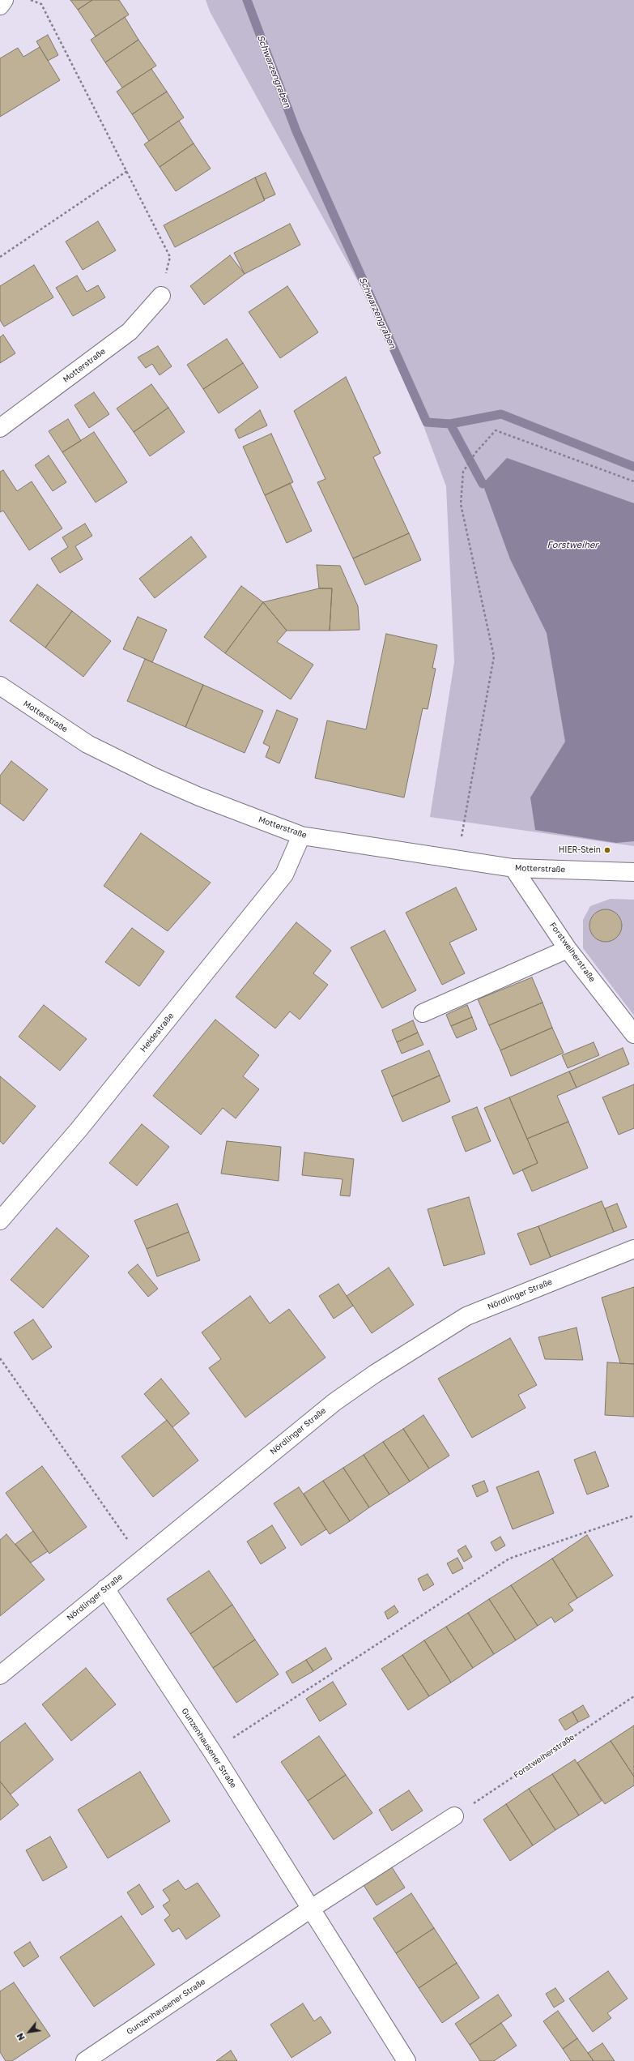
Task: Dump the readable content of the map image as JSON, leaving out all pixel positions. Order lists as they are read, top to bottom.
{
  "streets": {
    "street": [
      "Motterstraße",
      "Forstweiherstraße",
      "Heidestraße",
      "Nördlinger Straße",
      "Gunzenhausener Straße"
    ]
  },
  "crossings": [
    ["Motterstraße", "Forstweiherstraße"],
    ["Motterstraße", "Heidestraße"],
    ["Forstweiherstraße", "Gunzenhausener Straße"],
    ["Nördlinger Straße", "Gunzenhausener Straße"]
  ],
  "water": ["Schwarzengraben", "Forstweiher"],
  "places": ["HIER-Stein"],
  "north": "bottom left"
}
